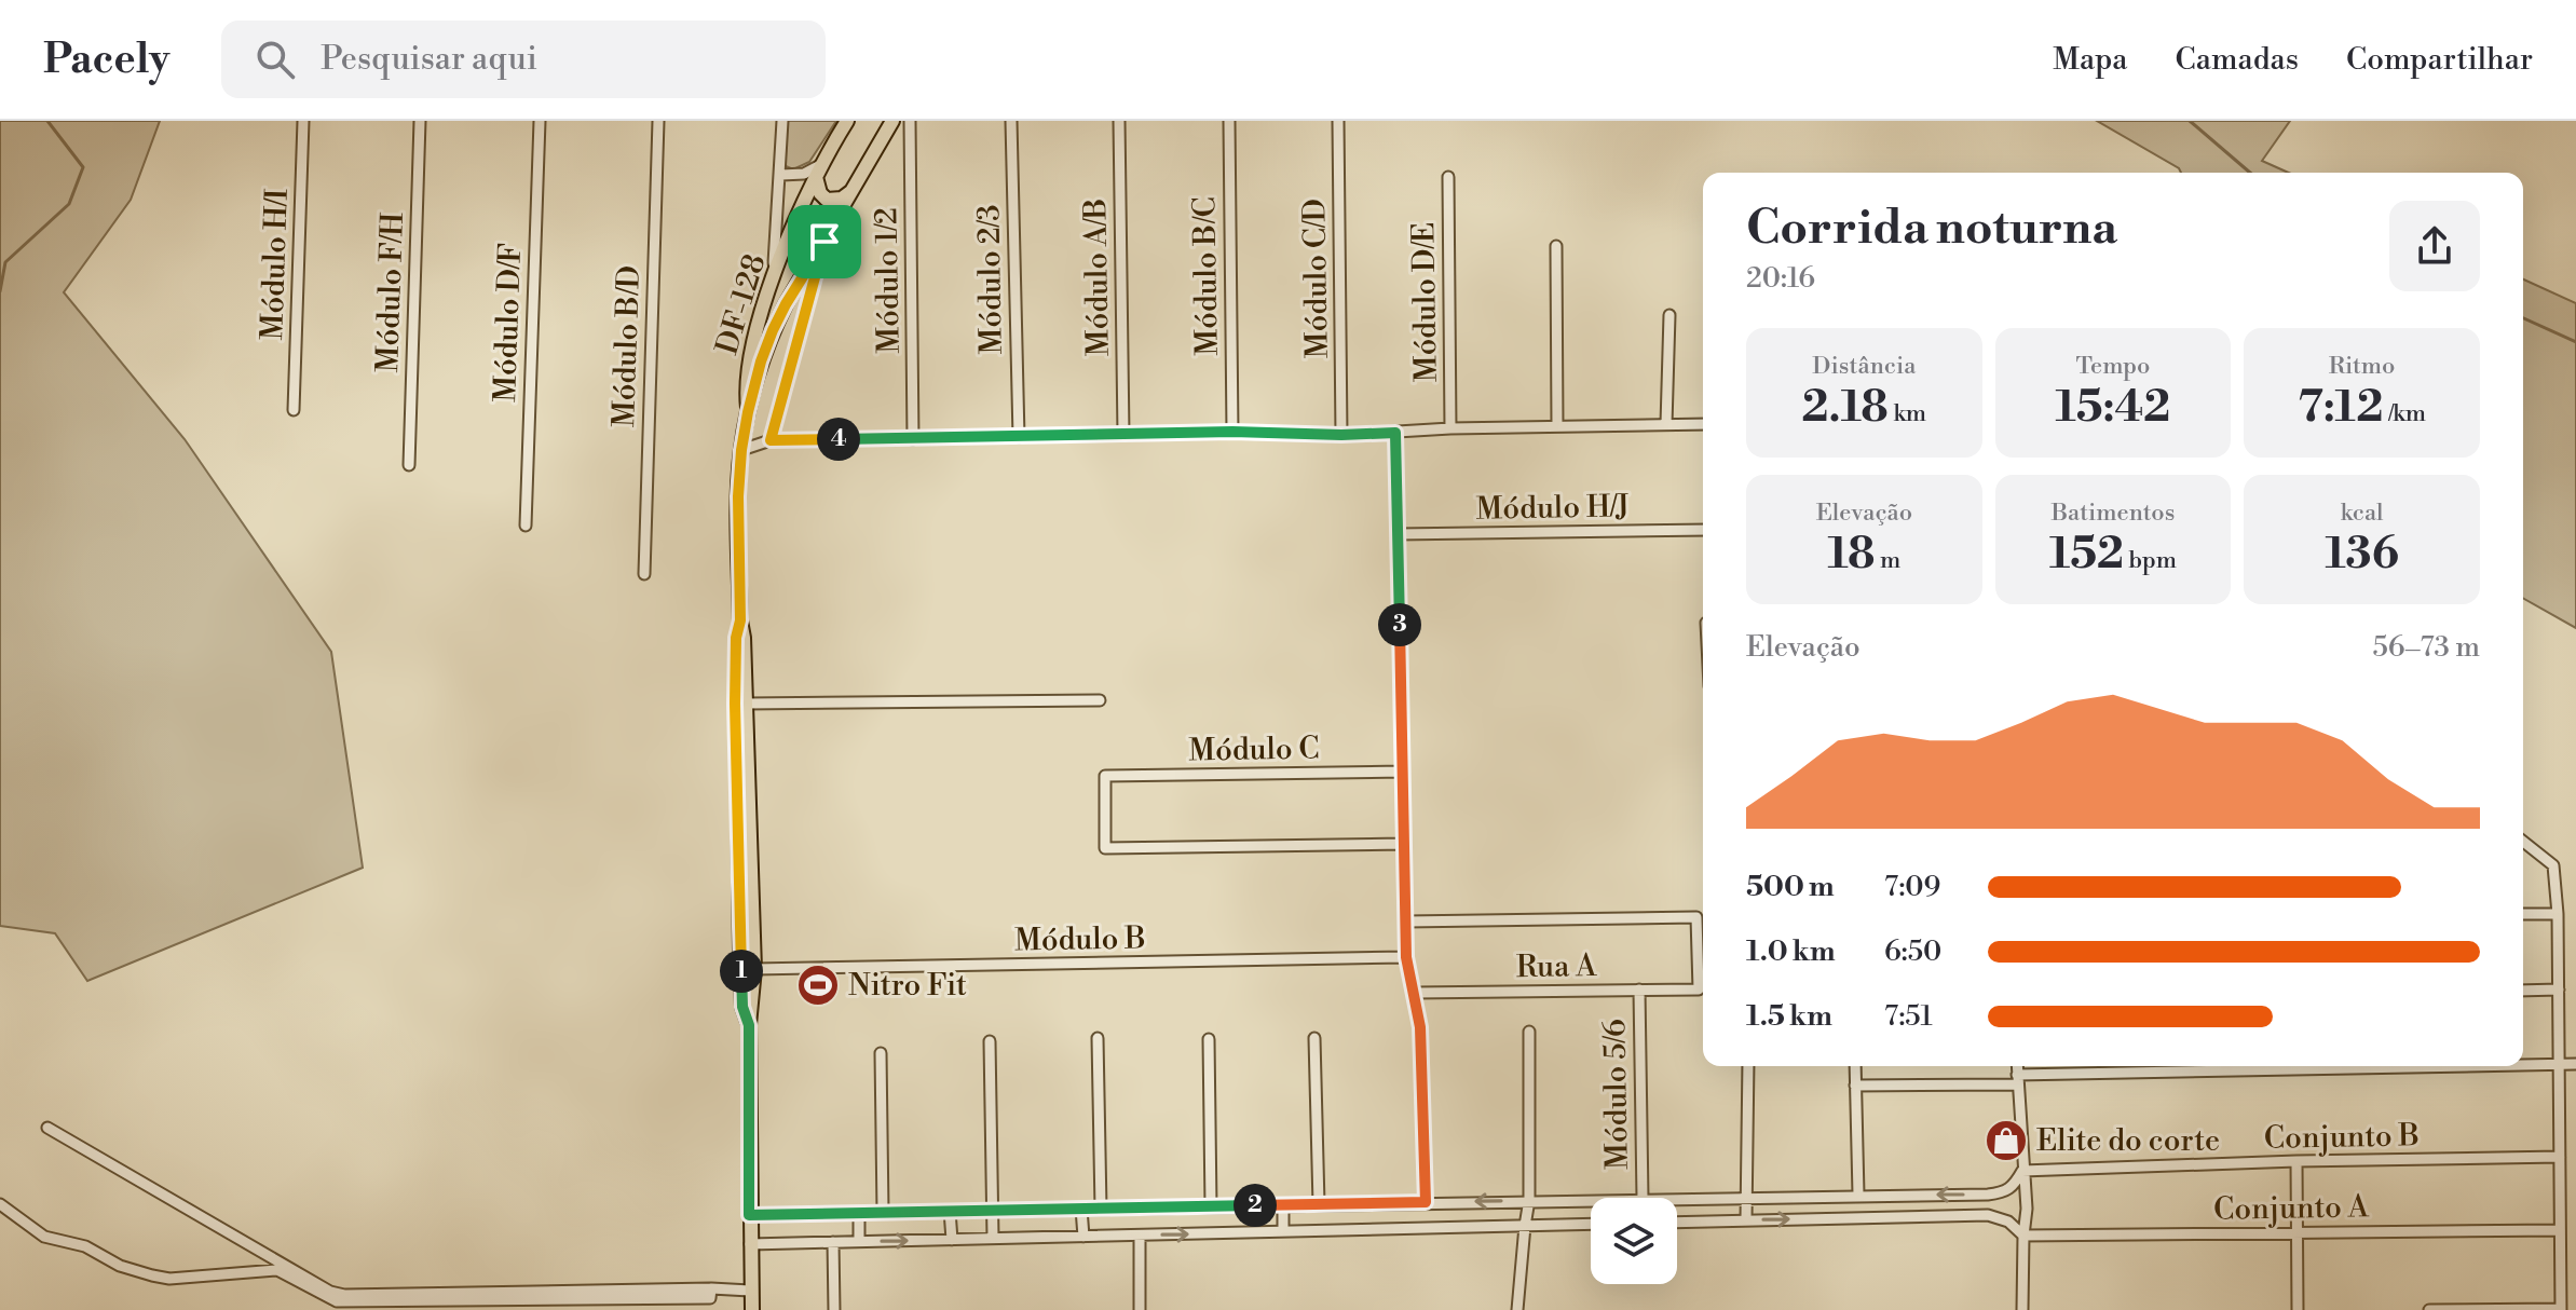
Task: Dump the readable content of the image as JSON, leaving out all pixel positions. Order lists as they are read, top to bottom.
{
  "streets": {
    "main road": ["DF-128"],
    "street": [
      "Módulo H/I",
      "Módulo B/C",
      "Módulo A/B",
      "Módulo C/D",
      "Módulo 2/3",
      "Módulo 1/2",
      "Módulo F/H",
      "Módulo D/E",
      "Módulo D/F",
      "Módulo B/D",
      "Módulo H/J",
      "Módulo C",
      "Módulo B",
      "Rua A",
      "Módulo 5/6",
      "Conjunto B",
      "Conjunto A"
    ]
  },
  "crossings": [
    ["DF-128", "Módulo B"],
    ["Rua A", "Módulo 5/6"]
  ],
  "places": {
    "sports": ["Nitro Fit"],
    "shop": ["Elite do corte"]
  },
  "page": {
    "header": "Pacely",
    "search": "Pesquisar aqui",
    "nav": ["Mapa", "Camadas", "Compartilhar"],
    "heading": ["Corrida noturna", "20:16"],
    "stats": [
      ["Distância", "2.18 km"],
      ["Tempo", "15:42"],
      ["Ritmo", "7:12 /km"],
      ["Elevação", "18 m"],
      ["Batimentos", "152 bpm"],
      ["kcal", "136"]
    ],
    "pins": [
      "4",
      "3",
      "1",
      "2"
    ],
    "chart": ["Elevação", "56–73 m"],
    "list": [
      {
        "name": "500 m",
        "note": "7:09"
      },
      {
        "name": "1.0 km",
        "note": "6:50"
      },
      {
        "name": "1.5 km",
        "note": "7:51"
      }
    ]
  }
}
